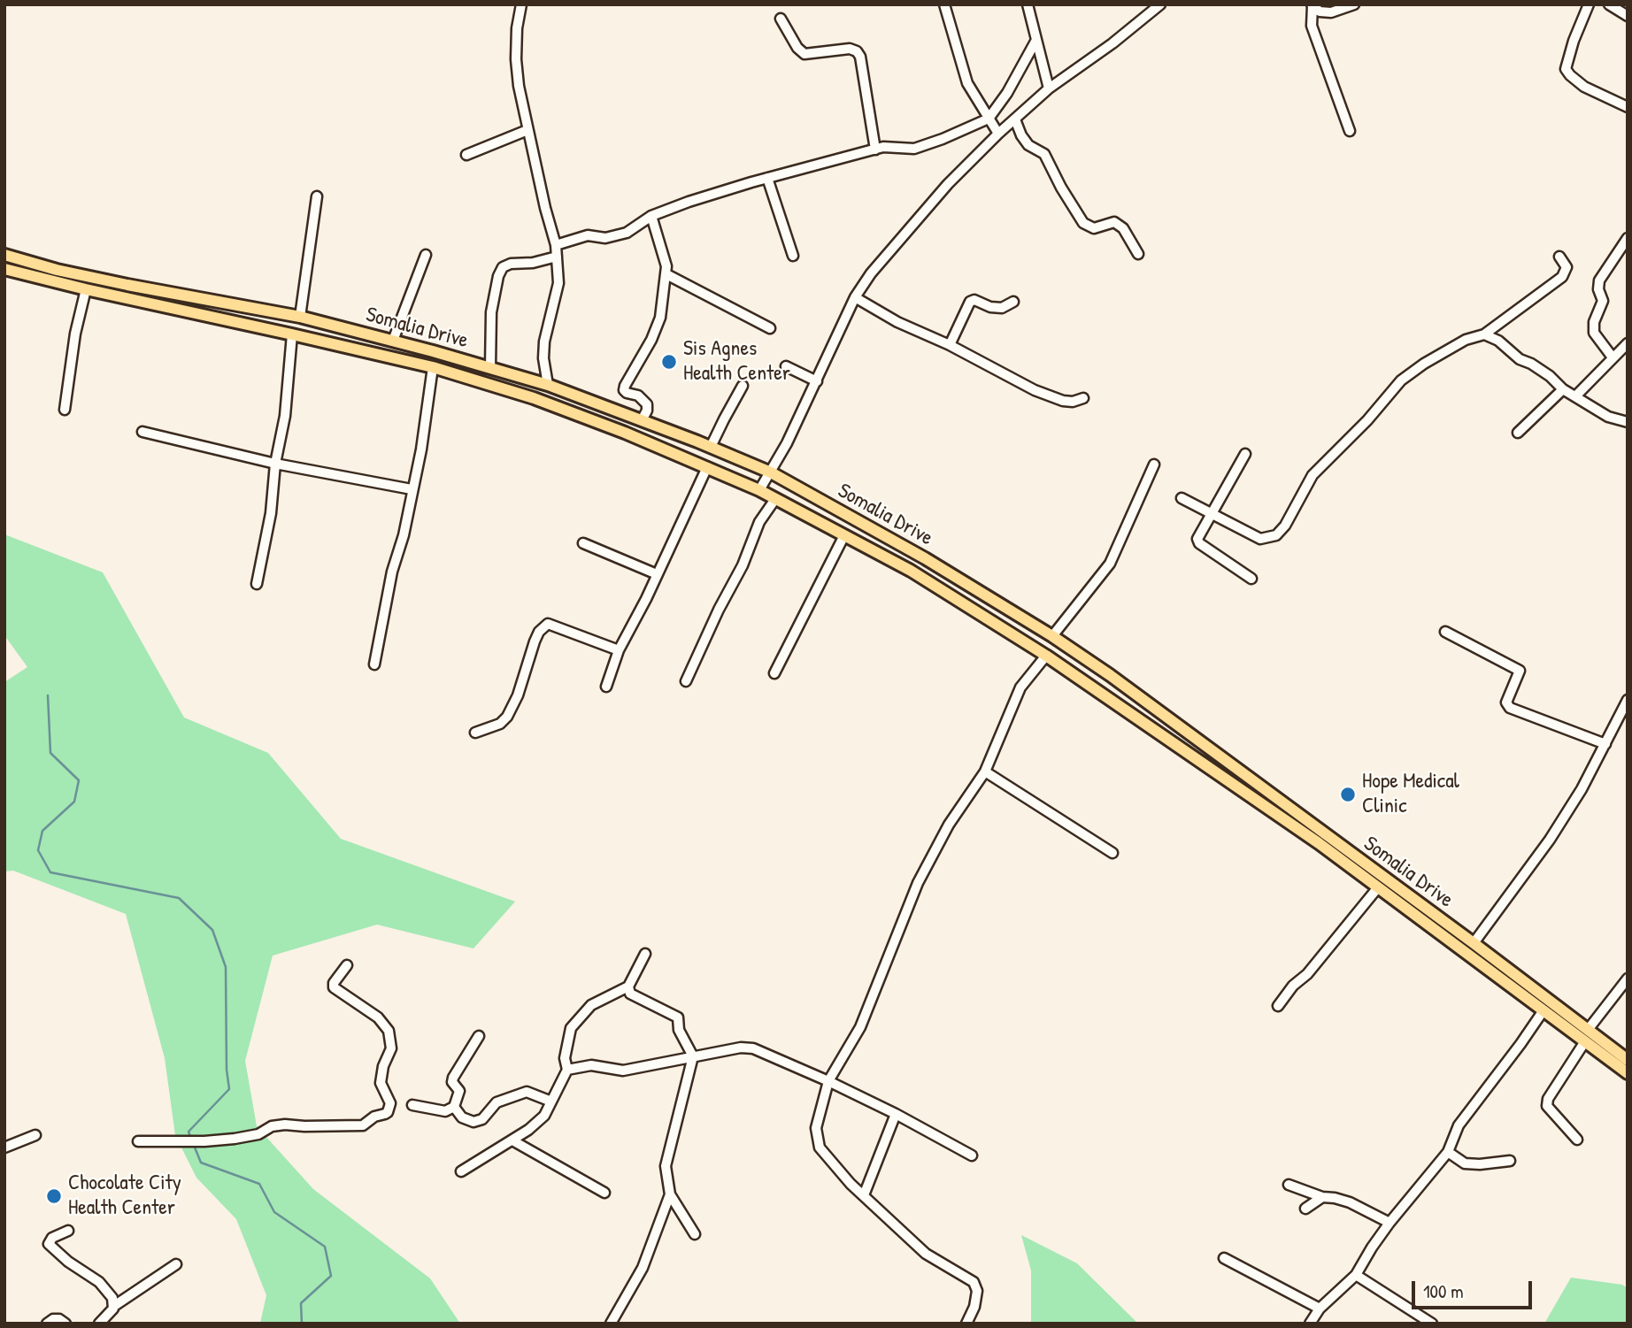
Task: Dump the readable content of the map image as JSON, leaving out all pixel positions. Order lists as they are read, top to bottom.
{
  "streets": {
    "main road": ["Somalia Drive"]
  },
  "places": ["Sis Agnes Health Center", "Hope Medical Clinic", "Chocolate City Health Center"],
  "scale_bar": "100 m"
}
